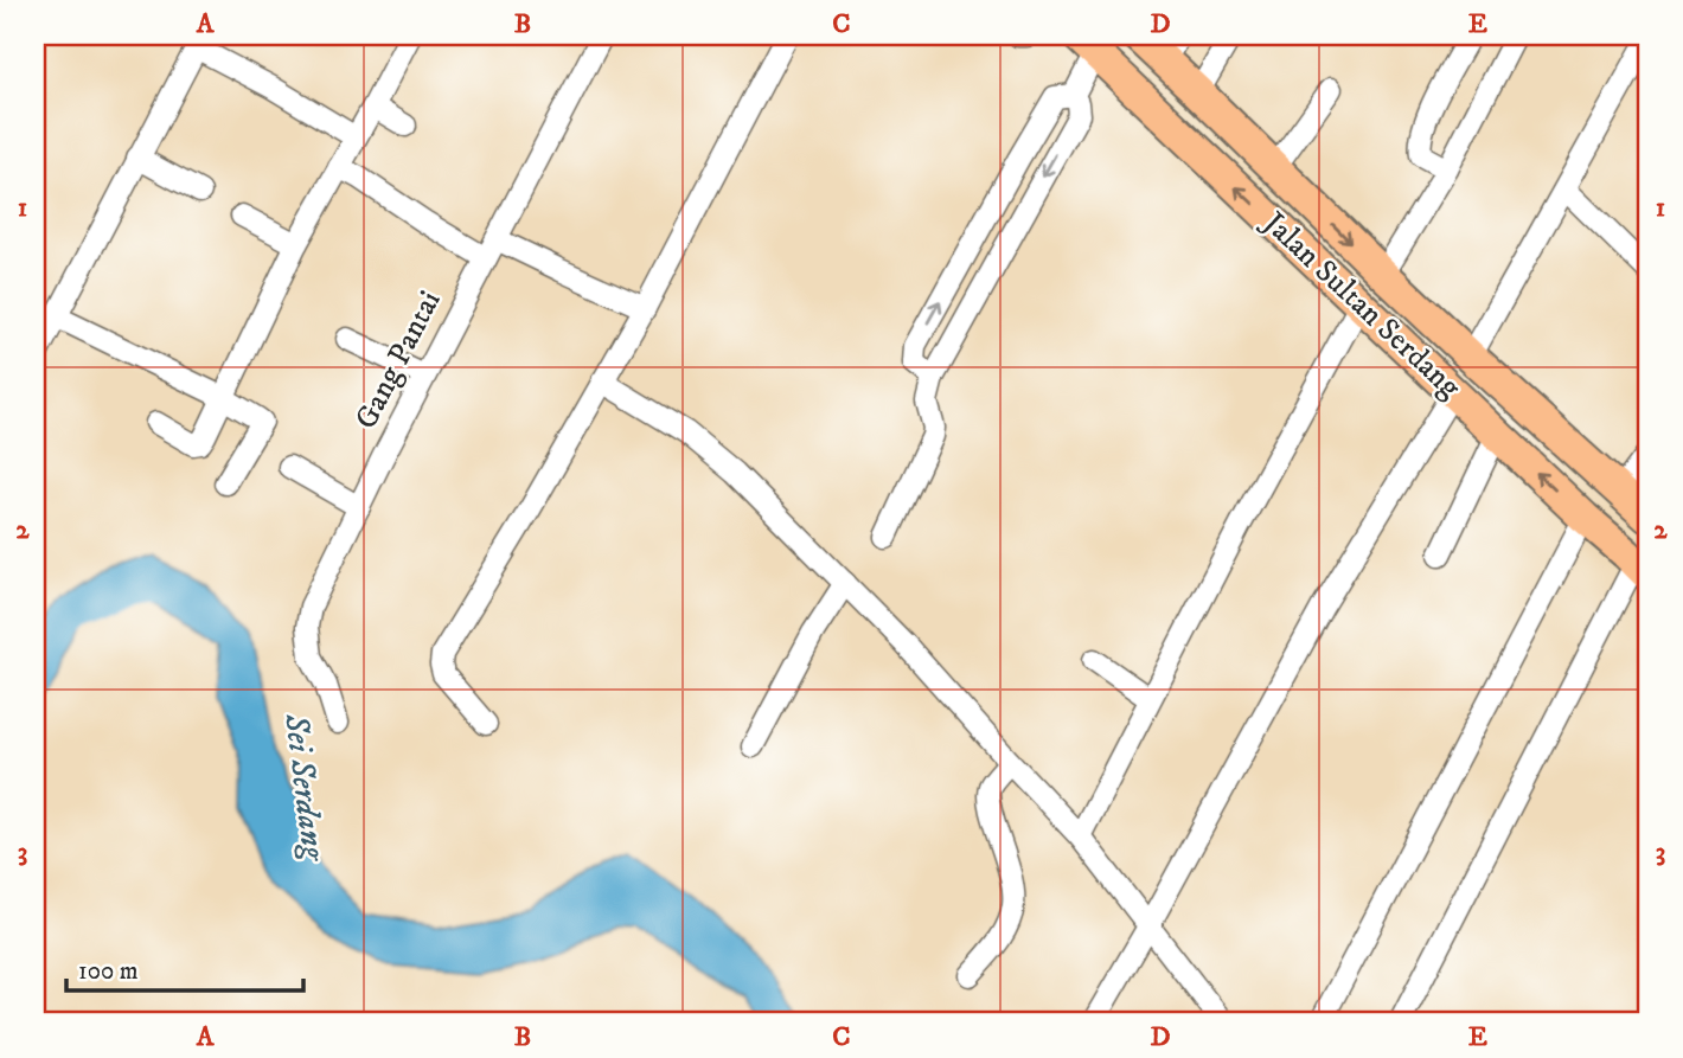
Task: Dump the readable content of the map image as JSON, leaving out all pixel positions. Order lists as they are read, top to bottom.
{
  "streets": {
    "highway": ["Jalan Sultan Serdang"],
    "street": ["Gang Pantai"]
  },
  "water": ["Sei Serdang"],
  "scale_bar": "100 m",
  "grid": {
    "columns": [
      "A",
      "B",
      "C",
      "D",
      "E"
    ],
    "rows": ["1", "2", "3"]
  }
}
